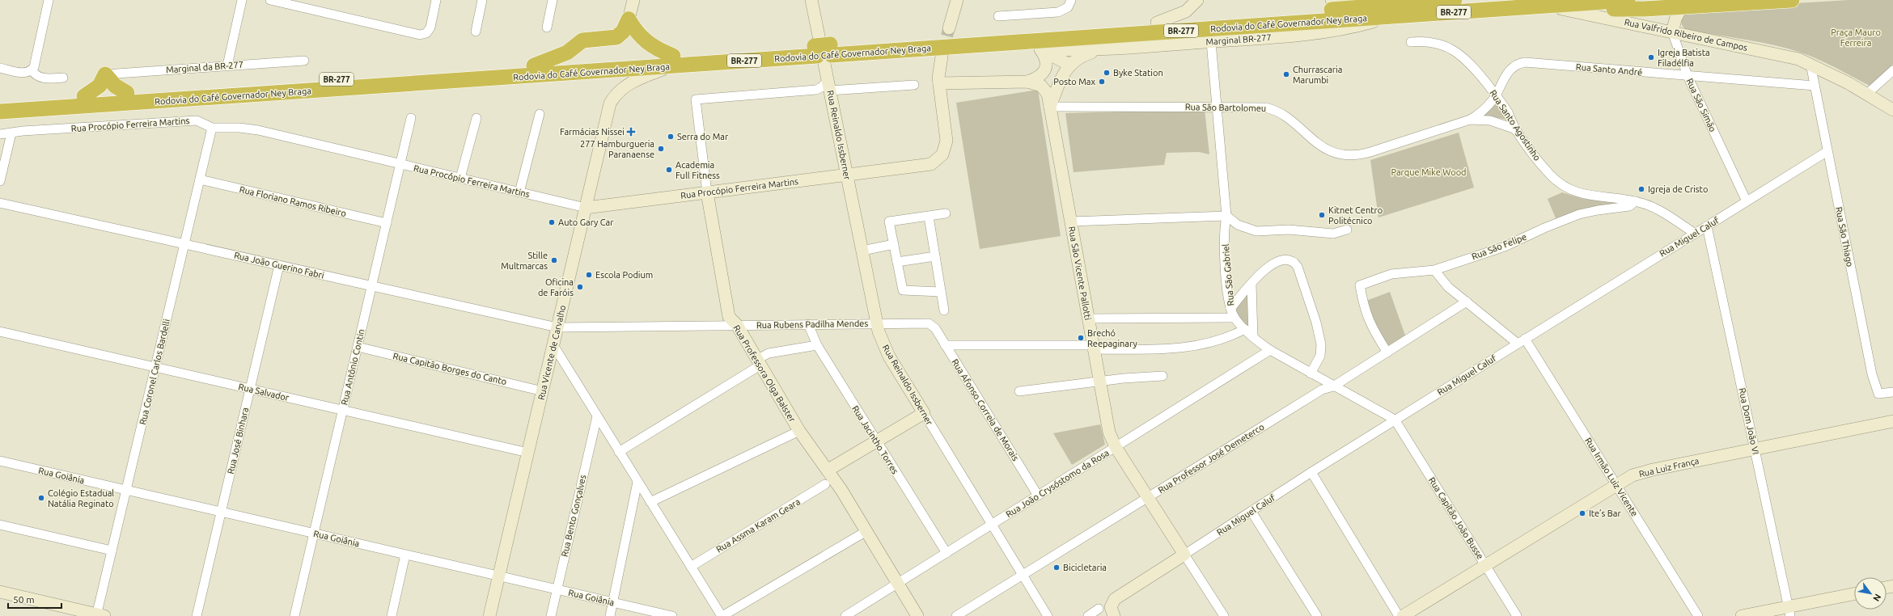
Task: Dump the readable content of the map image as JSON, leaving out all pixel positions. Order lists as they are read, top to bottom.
{
  "streets": {
    "highway": ["BR-277", "Rodovia do Café Governador Ney Braga"],
    "main road": [
      "Rua Valfrido Ribeiro de Campos",
      "Marginal BR-277",
      "Rua Procópio Ferreira Martins",
      "Rua Reinaldo Issberner",
      "Rua Miguel Caluf",
      "Rua São Vicente Pallotti",
      "Rua Vicente de Carvalho",
      "Rua Professora Olga Balster",
      "Rua Luiz França"
    ],
    "street": [
      "Marginal da BR-277",
      "Rua Santo André",
      "Rua São Simão",
      "Rua São Bartolomeu",
      "Rua Santo Agostinho",
      "Rua Floriano Ramos Ribeiro",
      "Rua São Thiago",
      "Rua São Felipe",
      "Rua João Guerino Fabri",
      "Rua São Gabriel",
      "Rua Rubens Padilha Mendes",
      "Rua Antônio Contin",
      "Rua Capitão Borges do Canto",
      "Rua Coronel Carlos Bardelli",
      "Rua Salvador",
      "Rua Afonso Correia de Morais",
      "Rua Dom João VI",
      "Rua Jacintho Torres",
      "Rua José Binhara",
      "Rua Professor José Demeterco",
      "Rua Goiânia",
      "Rua Irmão Luiz Vicente",
      "Rua João Crysóstomo da Rosa",
      "Rua Bento Gonçalves",
      "Rua Capitão João Busse",
      "Rua Assma Karam Geara"
    ]
  },
  "crossings": [
    ["Rodovia do Café Governador Ney Braga", "Marginal BR-277"],
    ["Rodovia do Café Governador Ney Braga", "Rua Reinaldo Issberner"],
    ["Rodovia do Café Governador Ney Braga", "Rua Vicente de Carvalho"],
    ["Rua Valfrido Ribeiro de Campos", "Rua São Simão"],
    ["Rua Valfrido Ribeiro de Campos", "Rua São Thiago"],
    ["Marginal BR-277", "Rua São Gabriel"],
    ["Rua Santo André", "Rua São Simão"],
    ["Rua Santo André", "Rua São Bartolomeu"],
    ["Rua Santo André", "Rua Santo Agostinho"],
    ["Rua Santo André", "Rua São Thiago"],
    ["Rua São Simão", "Rua Miguel Caluf"],
    ["Rua São Bartolomeu", "Rua Santo Agostinho"],
    ["Rua São Bartolomeu", "Rua São Vicente Pallotti"],
    ["Rua São Bartolomeu", "Rua São Gabriel"],
    ["Rua Procópio Ferreira Martins", "Rua Reinaldo Issberner"],
    ["Rua Procópio Ferreira Martins", "Rua Vicente de Carvalho"],
    ["Rua Procópio Ferreira Martins", "Rua Antônio Contin"],
    ["Rua Procópio Ferreira Martins", "Rua Coronel Carlos Bardelli"],
    ["Rua Procópio Ferreira Martins", "Rua Professora Olga Balster"],
    ["Rua Santo Agostinho", "Rua Miguel Caluf"],
    ["Rua Santo Agostinho", "Rua São Felipe"],
    ["Rua Reinaldo Issberner", "Rua Rubens Padilha Mendes"],
    ["Rua Reinaldo Issberner", "Rua Professora Olga Balster"],
    ["Rua Reinaldo Issberner", "Rua Professor José Demeterco"],
    ["Rua Reinaldo Issberner", "Rua João Crysóstomo da Rosa"],
    ["Rua Floriano Ramos Ribeiro", "Rua Antônio Contin"],
    ["Rua Floriano Ramos Ribeiro", "Rua Coronel Carlos Bardelli"],
    ["Rua Miguel Caluf", "Rua São Thiago"],
    ["Rua Miguel Caluf", "Rua São Vicente Pallotti"],
    ["Rua Miguel Caluf", "Rua São Gabriel"],
    ["Rua Miguel Caluf", "Rua Dom João VI"],
    ["Rua Miguel Caluf", "Rua Irmão Luiz Vicente"],
    ["Rua Miguel Caluf", "Rua Capitão João Busse"],
    ["Rua São Felipe", "Rua Professor José Demeterco"],
    ["Rua São Felipe", "Rua Irmão Luiz Vicente"],
    ["Rua João Guerino Fabri", "Rua Rubens Padilha Mendes"],
    ["Rua João Guerino Fabri", "Rua Vicente de Carvalho"],
    ["Rua João Guerino Fabri", "Rua Antônio Contin"],
    ["Rua João Guerino Fabri", "Rua Coronel Carlos Bardelli"],
    ["Rua João Guerino Fabri", "Rua José Binhara"],
    ["Rua São Vicente Pallotti", "Rua Professor José Demeterco"],
    ["Rua São Vicente Pallotti", "Rua João Crysóstomo da Rosa"],
    ["Rua São Gabriel", "Rua Professor José Demeterco"],
    ["Rua São Gabriel", "Rua João Crysóstomo da Rosa"],
    ["Rua São Gabriel", "Rua Capitão João Busse"],
    ["Rua Rubens Padilha Mendes", "Rua Vicente de Carvalho"],
    ["Rua Rubens Padilha Mendes", "Rua Professora Olga Balster"],
    ["Rua Rubens Padilha Mendes", "Rua Afonso Correia de Morais"],
    ["Rua Rubens Padilha Mendes", "Rua Jacintho Torres"],
    ["Rua Vicente de Carvalho", "Rua Capitão Borges do Canto"],
    ["Rua Vicente de Carvalho", "Rua Salvador"],
    ["Rua Vicente de Carvalho", "Rua Goiânia"],
    ["Rua Antônio Contin", "Rua Capitão Borges do Canto"],
    ["Rua Antônio Contin", "Rua Salvador"],
    ["Rua Antônio Contin", "Rua Goiânia"],
    ["Rua Coronel Carlos Bardelli", "Rua Salvador"],
    ["Rua Coronel Carlos Bardelli", "Rua Goiânia"],
    ["Rua Professora Olga Balster", "Rua João Crysóstomo da Rosa"],
    ["Rua Salvador", "Rua José Binhara"],
    ["Rua Afonso Correia de Morais", "Rua João Crysóstomo da Rosa"],
    ["Rua Dom João VI", "Rua Luiz França"],
    ["Rua Jacintho Torres", "Rua João Crysóstomo da Rosa"],
    ["Rua José Binhara", "Rua Goiânia"],
    ["Rua Professor José Demeterco", "Rua Irmão Luiz Vicente"],
    ["Rua Luiz França", "Rua Irmão Luiz Vicente"],
    ["Rua Luiz França", "Rua Capitão João Busse"],
    ["Rua Goiânia", "Rua Bento Gonçalves"]
  ],
  "parks": ["Praça Mauro Ferreira", "Parque Mike Wood"],
  "places": {
    "other": [
      "Igreja Batista Filadélfia",
      "Byke Station",
      "Churrascaria Marumbi",
      "Posto Max",
      "Serra do Mar",
      "277 Hamburgueria Paranaense",
      "Academia Full Fitness",
      "Igreja de Cristo",
      "Kitnet Centro Politécnico",
      "Auto Gary Car",
      "Stille Multmarcas",
      "Escola Podium",
      "Oficina de Faróis",
      "Brechó Reepaginary",
      "Colégio Estadual Natália Reginato",
      "Ite’s Bar",
      "Bicicletaria"
    ],
    "health": ["Farmácias Nissei"]
  },
  "scale_bar": "50 m",
  "north": "bottom right"
}
